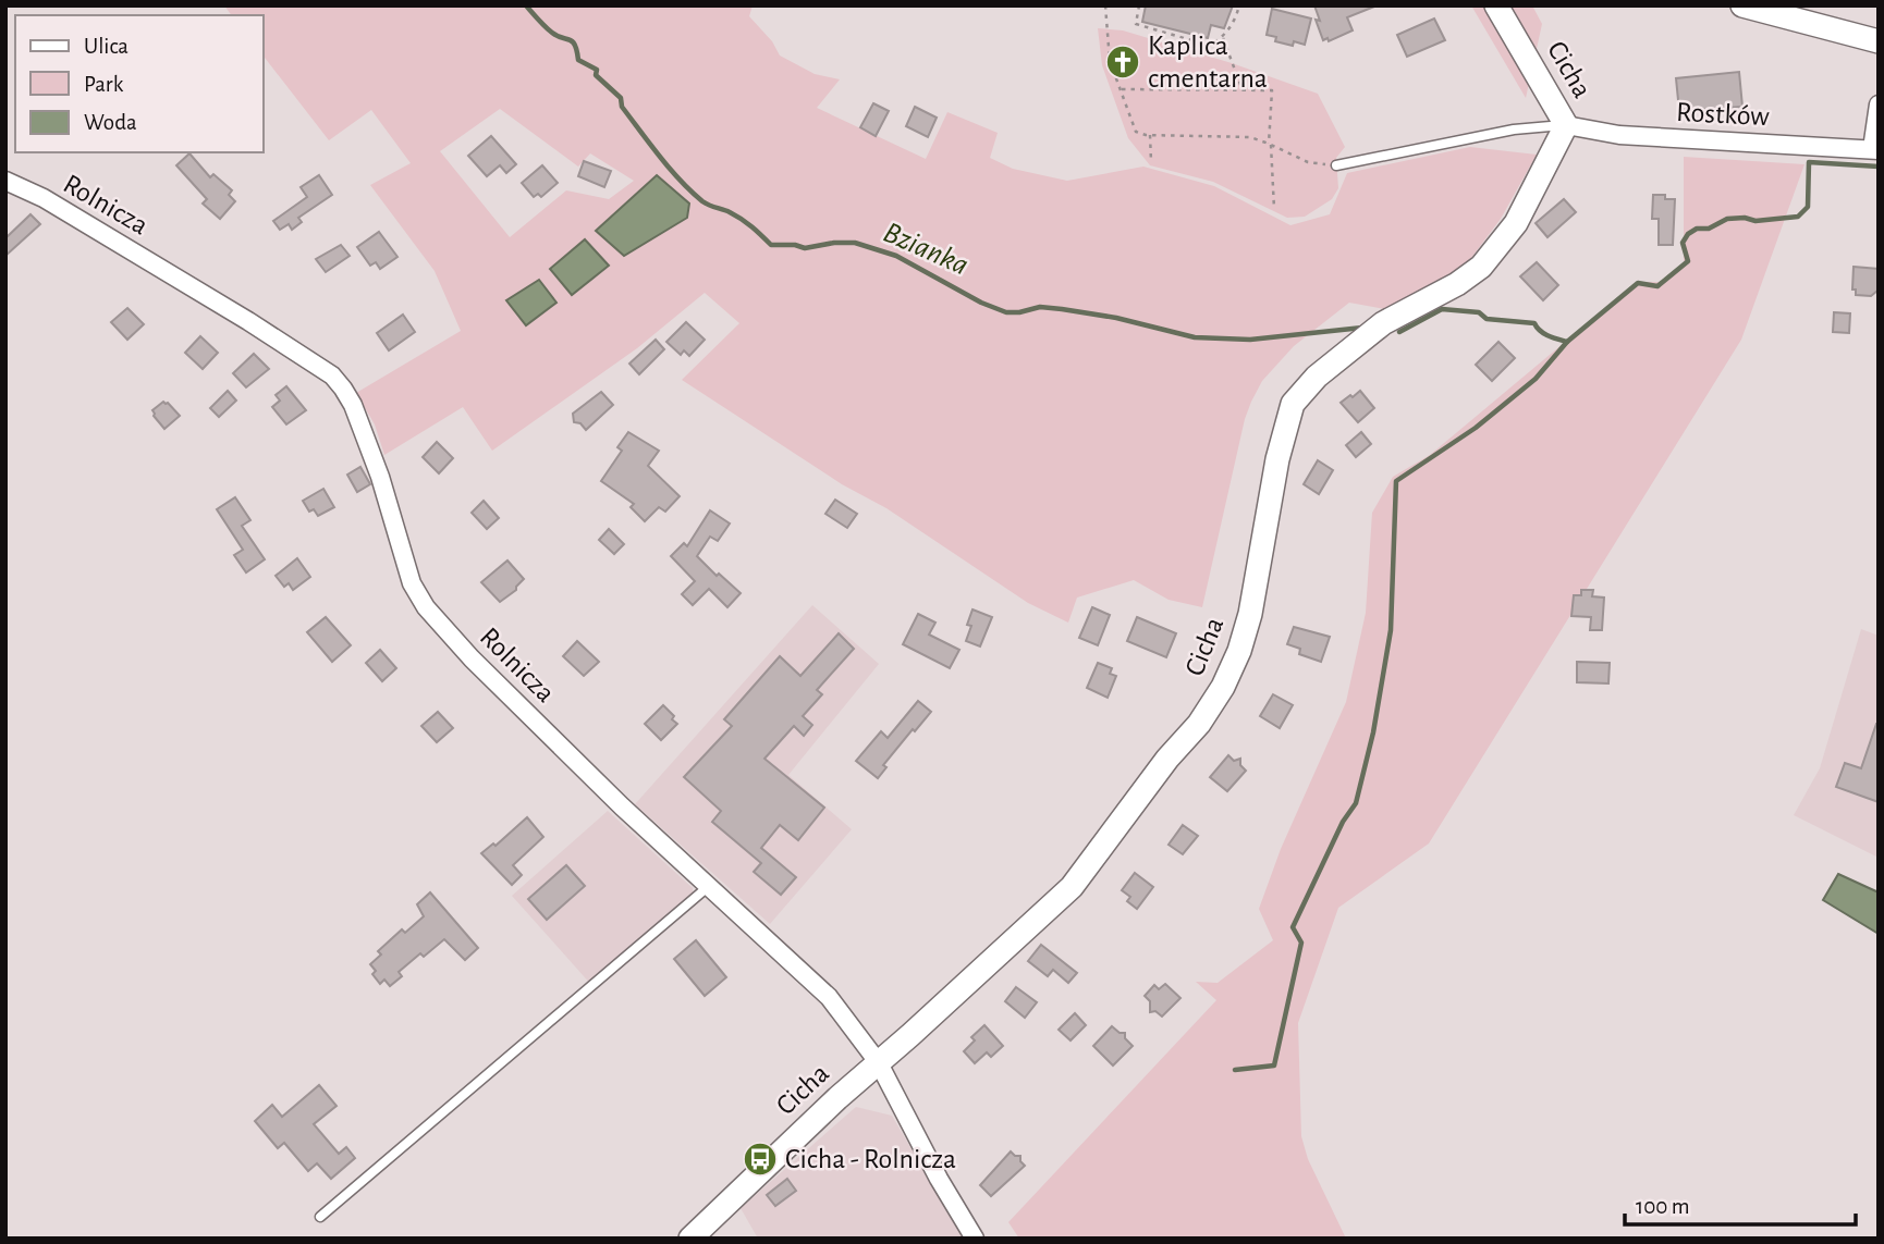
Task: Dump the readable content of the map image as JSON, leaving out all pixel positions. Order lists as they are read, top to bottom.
{
  "streets": {
    "street": ["Cicha", "Rostków", "Rolnicza"]
  },
  "crossings": [
    ["Cicha", "Rostków"],
    ["Cicha", "Rolnicza"]
  ],
  "water": ["Bzianka"],
  "places": {
    "church": ["Kaplica cmentarna"],
    "bus stop": ["Cicha - Rolnicza"]
  },
  "legend": ["Ulica", "Park", "Woda"],
  "scale_bar": "100 m"
}
